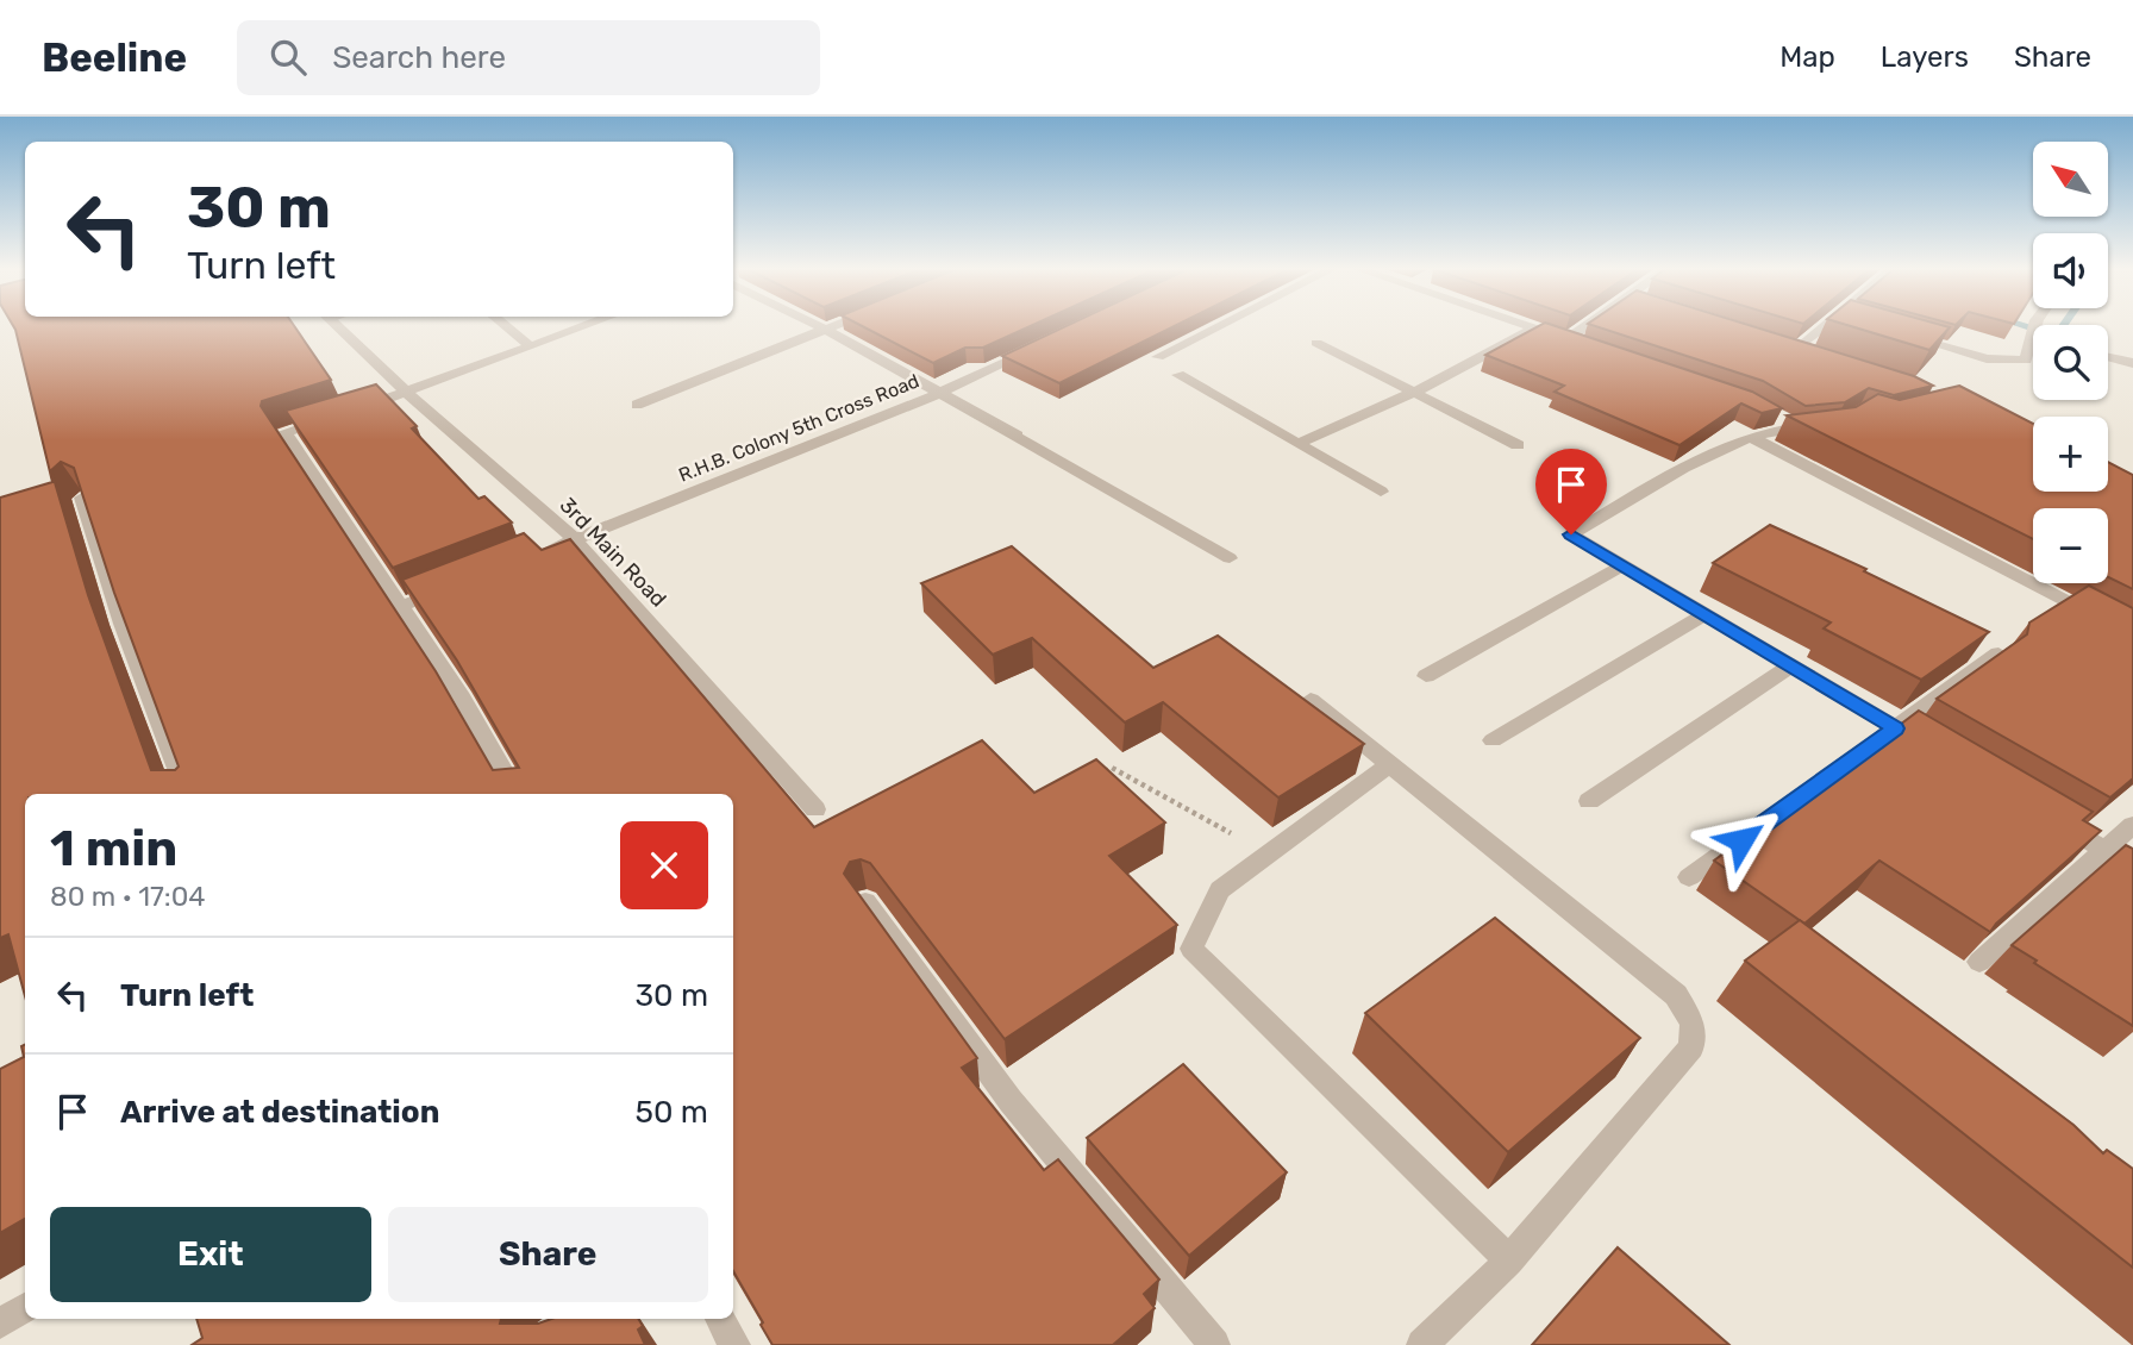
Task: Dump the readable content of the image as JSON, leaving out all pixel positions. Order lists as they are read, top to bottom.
{
  "streets": {
    "street": ["R.H.B. Colony 5th Cross Road", "3rd Main Road"]
  },
  "crossings": [
    ["R.H.B. Colony 5th Cross Road", "3rd Main Road"]
  ],
  "north": "top left",
  "page": {
    "header": "Beeline",
    "search": "Search here",
    "nav": ["Map", "Layers", "Share"],
    "map_buttons": ["+", "−"],
    "turn": ["30 m", "Turn left"],
    "heading": ["1 min", "80 m · 17:04"],
    "list": [
      {
        "name": "Turn left",
        "value": "30 m"
      },
      {
        "name": "Arrive at destination",
        "value": "50 m"
      }
    ],
    "buttons": ["Exit", "Share"]
  }
}
